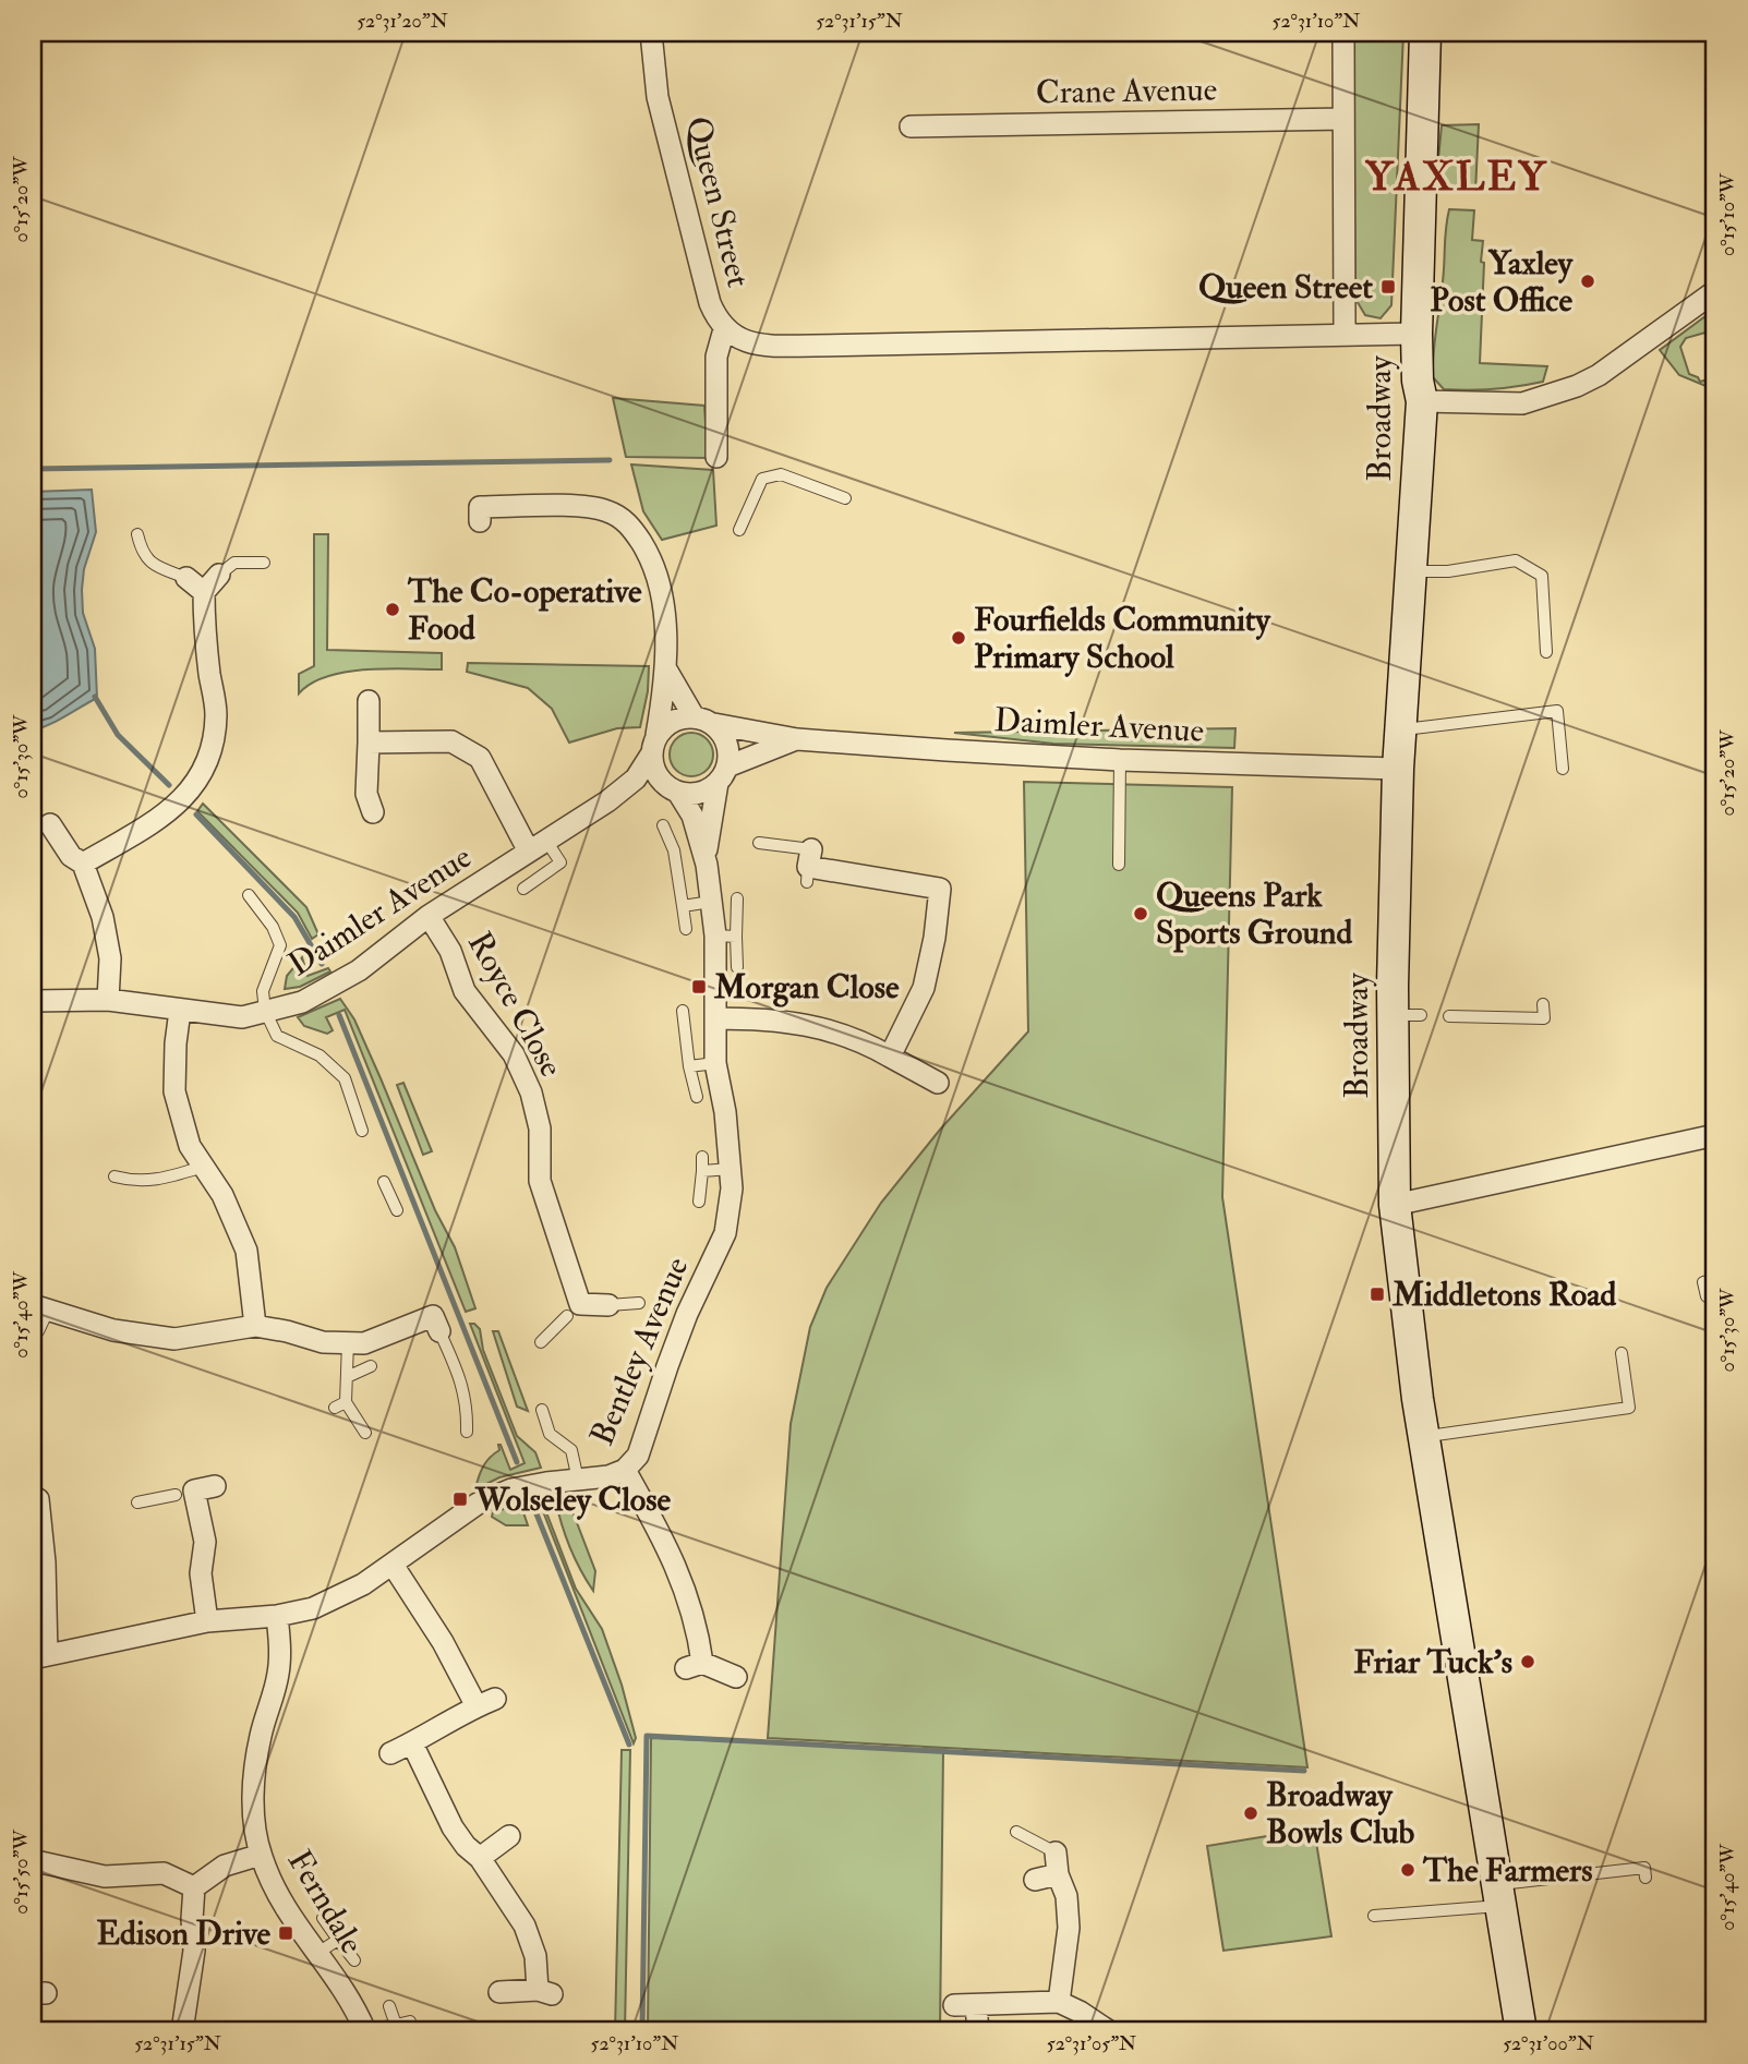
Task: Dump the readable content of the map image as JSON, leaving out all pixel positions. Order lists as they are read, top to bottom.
{
  "streets": {
    "main road": ["Broadway"],
    "street": [
      "Crane Avenue",
      "Queen Street",
      "Daimler Avenue",
      "Royce Close",
      "Bentley Avenue",
      "Ferndale"
    ]
  },
  "crossings": [
    ["Queen Street", "Broadway"],
    ["Broadway", "Daimler Avenue"],
    ["Daimler Avenue", "Royce Close"],
    ["Daimler Avenue", "Bentley Avenue"],
    ["Bentley Avenue", "Ferndale"]
  ],
  "districts": ["YAXLEY"],
  "places": {
    "other": [
      "Yaxley Post Office",
      "The Co-operative Food",
      "Fourfields Community Primary School",
      "Queens Park Sports Ground",
      "Friar Tuck's",
      "Broadway Bowls Club",
      "The Farmers"
    ],
    "transit": [
      "Queen Street",
      "Morgan Close",
      "Middletons Road",
      "Wolseley Close",
      "Edison Drive"
    ]
  },
  "coordinates": [
    "52°31'20\"N",
    "52°31'15\"N",
    "52°31'10\"N",
    "0°15'20\"W",
    "0°15'10\"W",
    "0°15'30\"W",
    "0°15'40\"W",
    "0°15'50\"W",
    "52°31'05\"N",
    "52°31'00\"N"
  ]
}
